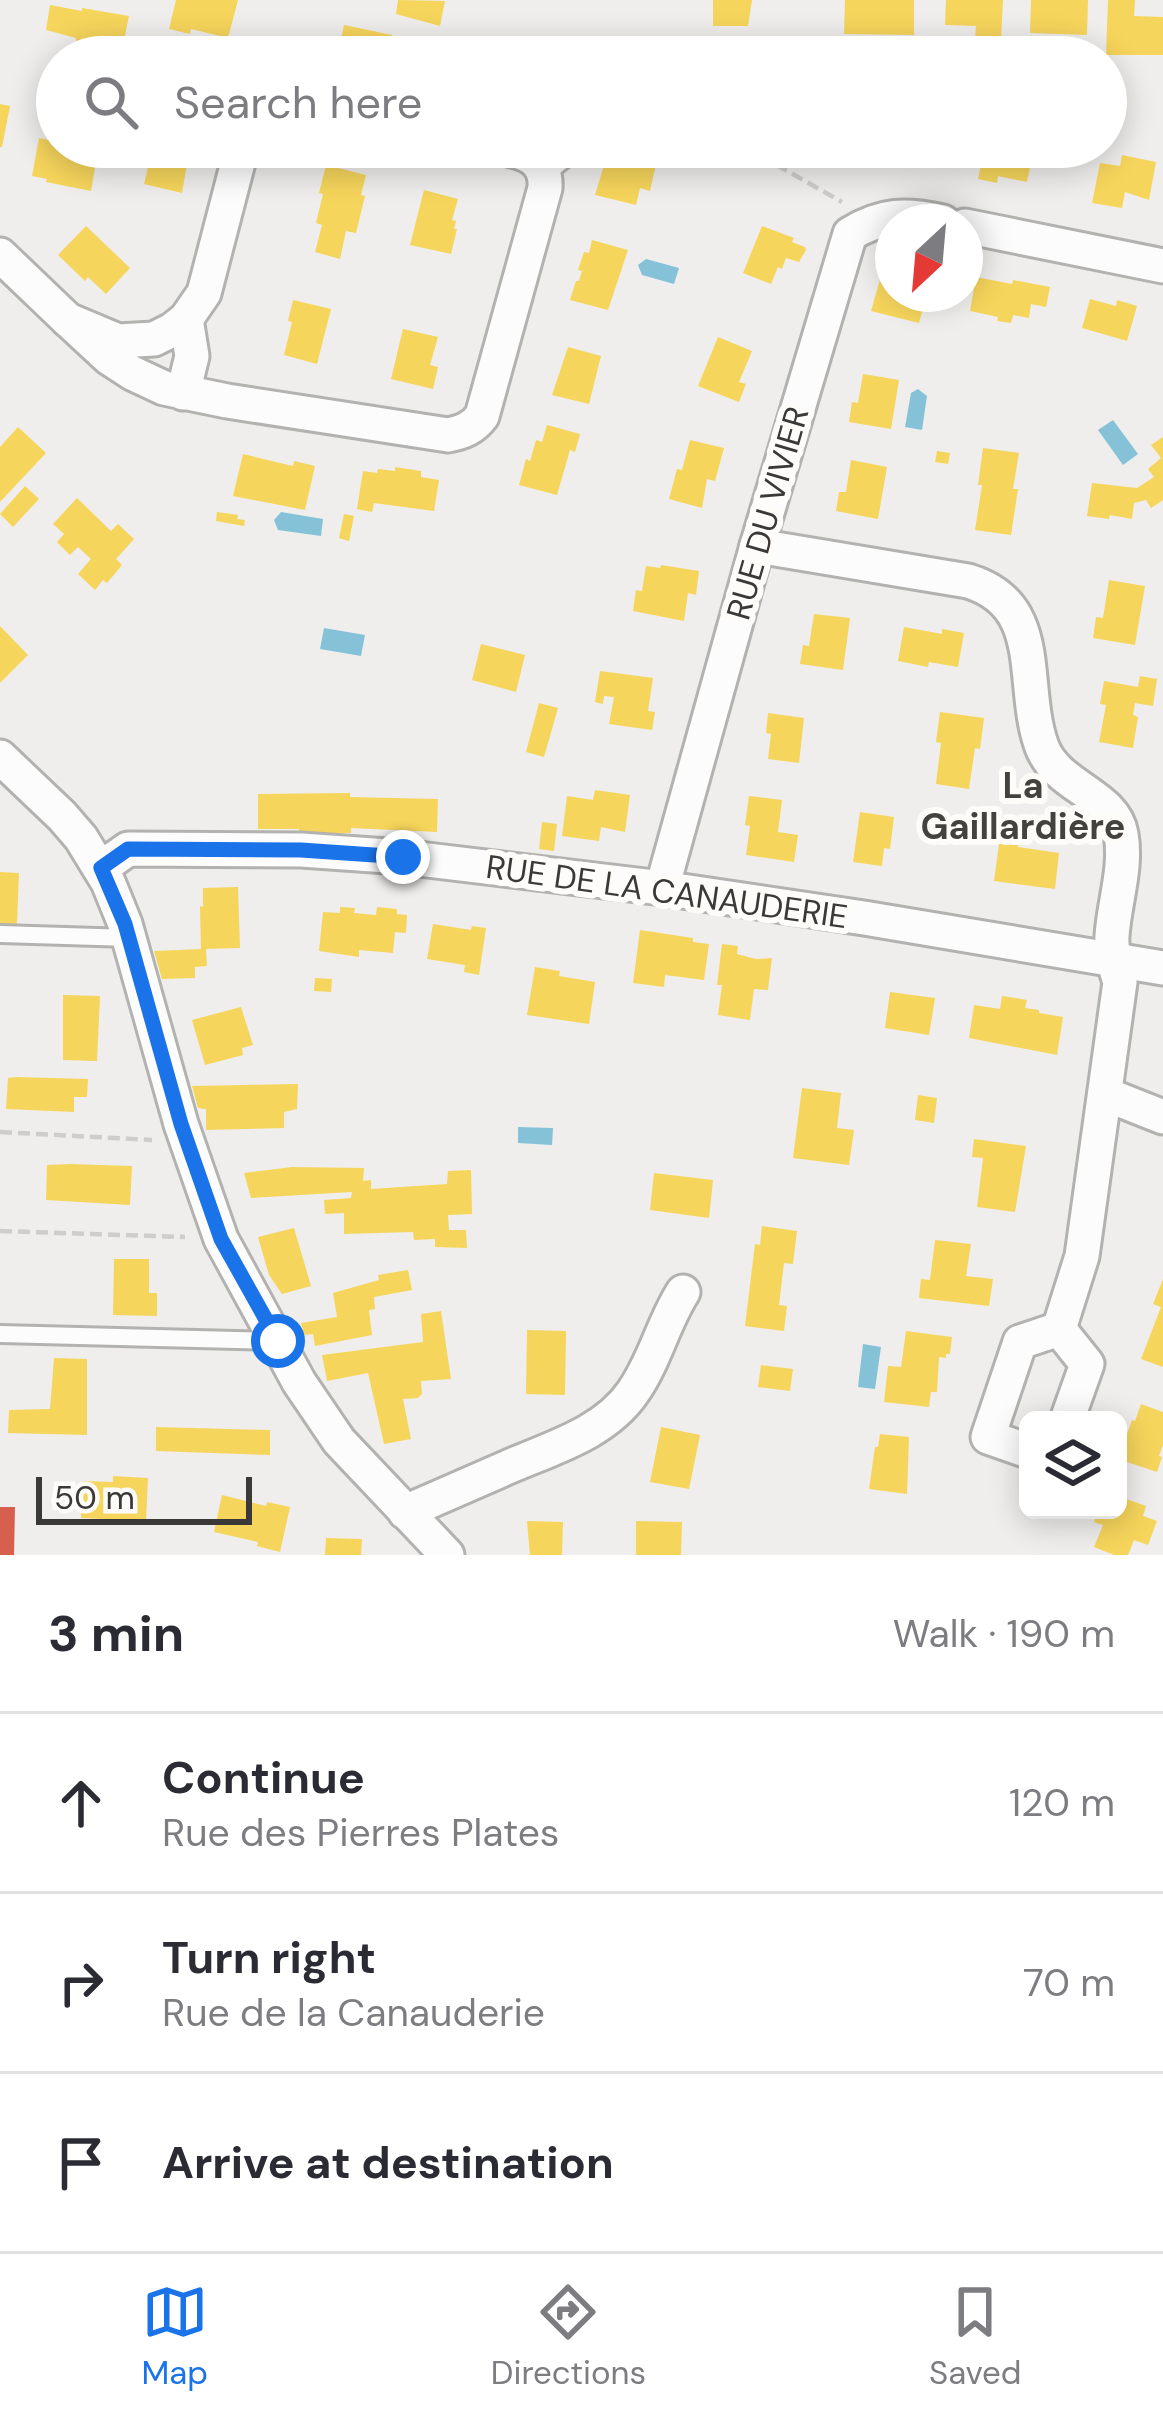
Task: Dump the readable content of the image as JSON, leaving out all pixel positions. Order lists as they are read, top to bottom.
{
  "streets": {
    "street": ["RUE DU VIVIER", "RUE DE LA CANAUDERIE"]
  },
  "crossings": [
    ["RUE DU VIVIER", "RUE DE LA CANAUDERIE"]
  ],
  "districts": ["La Gaillardière"],
  "scale_bar": "50 m",
  "north": "bottom left",
  "page": {
    "search": "Search here",
    "scale": "50 m",
    "heading": ["3 min", "Walk · 190 m"],
    "list": [
      ["Continue", "Rue des Pierres Plates", "120 m"],
      ["Turn right", "Rue de la Canauderie", "70 m"],
      "Arrive at destination"
    ],
    "nav": ["Map", "Directions", "Saved"]
  }
}
